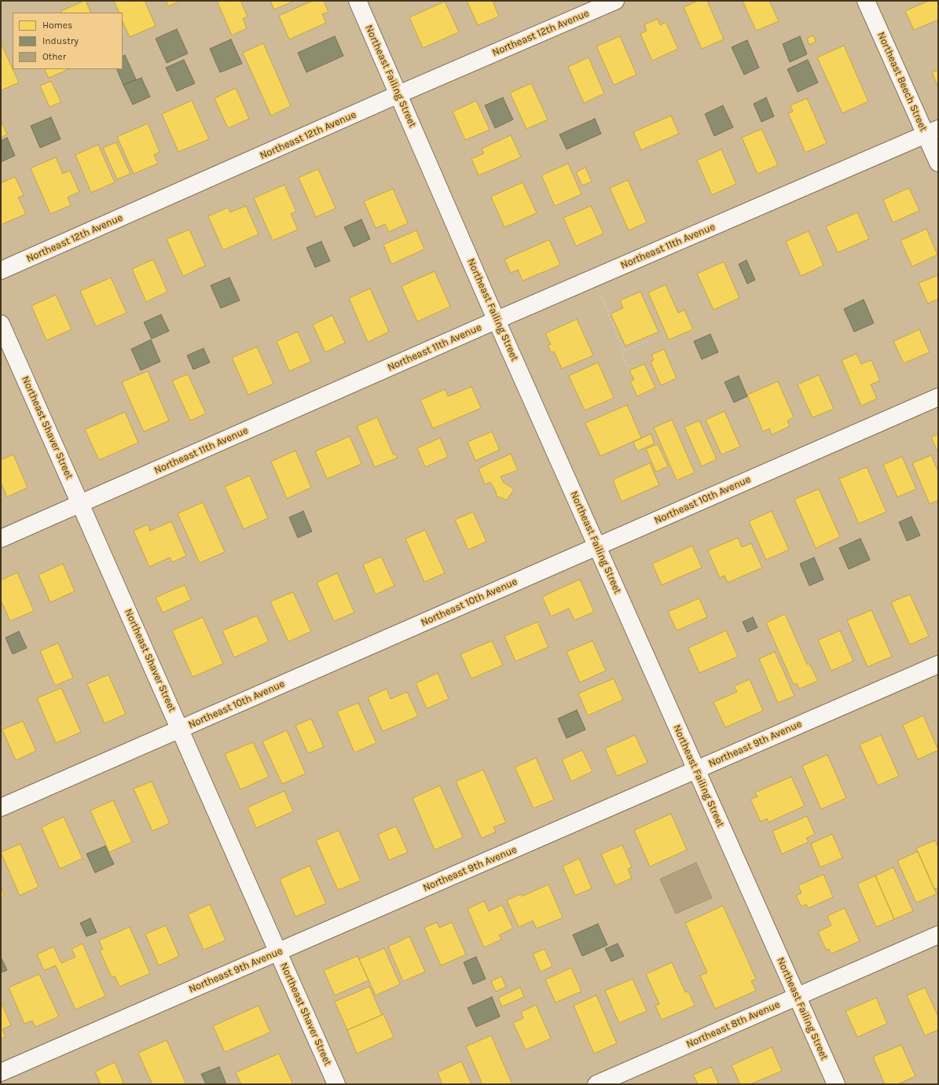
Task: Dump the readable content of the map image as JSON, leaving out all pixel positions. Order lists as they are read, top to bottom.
{
  "streets": {
    "street": [
      "Northeast 12th Avenue",
      "Northeast Failing Street",
      "Northeast Beech Street",
      "Northeast 11th Avenue",
      "Northeast Shaver Street",
      "Northeast 10th Avenue",
      "Northeast 9th Avenue",
      "Northeast 8th Avenue"
    ]
  },
  "crossings": [
    ["Northeast 12th Avenue", "Northeast Failing Street"],
    ["Northeast Failing Street", "Northeast 11th Avenue"],
    ["Northeast Failing Street", "Northeast 10th Avenue"],
    ["Northeast Failing Street", "Northeast 9th Avenue"],
    ["Northeast Failing Street", "Northeast 8th Avenue"],
    ["Northeast Beech Street", "Northeast 11th Avenue"],
    ["Northeast 11th Avenue", "Northeast Shaver Street"],
    ["Northeast Shaver Street", "Northeast 10th Avenue"],
    ["Northeast Shaver Street", "Northeast 9th Avenue"]
  ],
  "legend": ["Homes", "Industry", "Other"]
}
